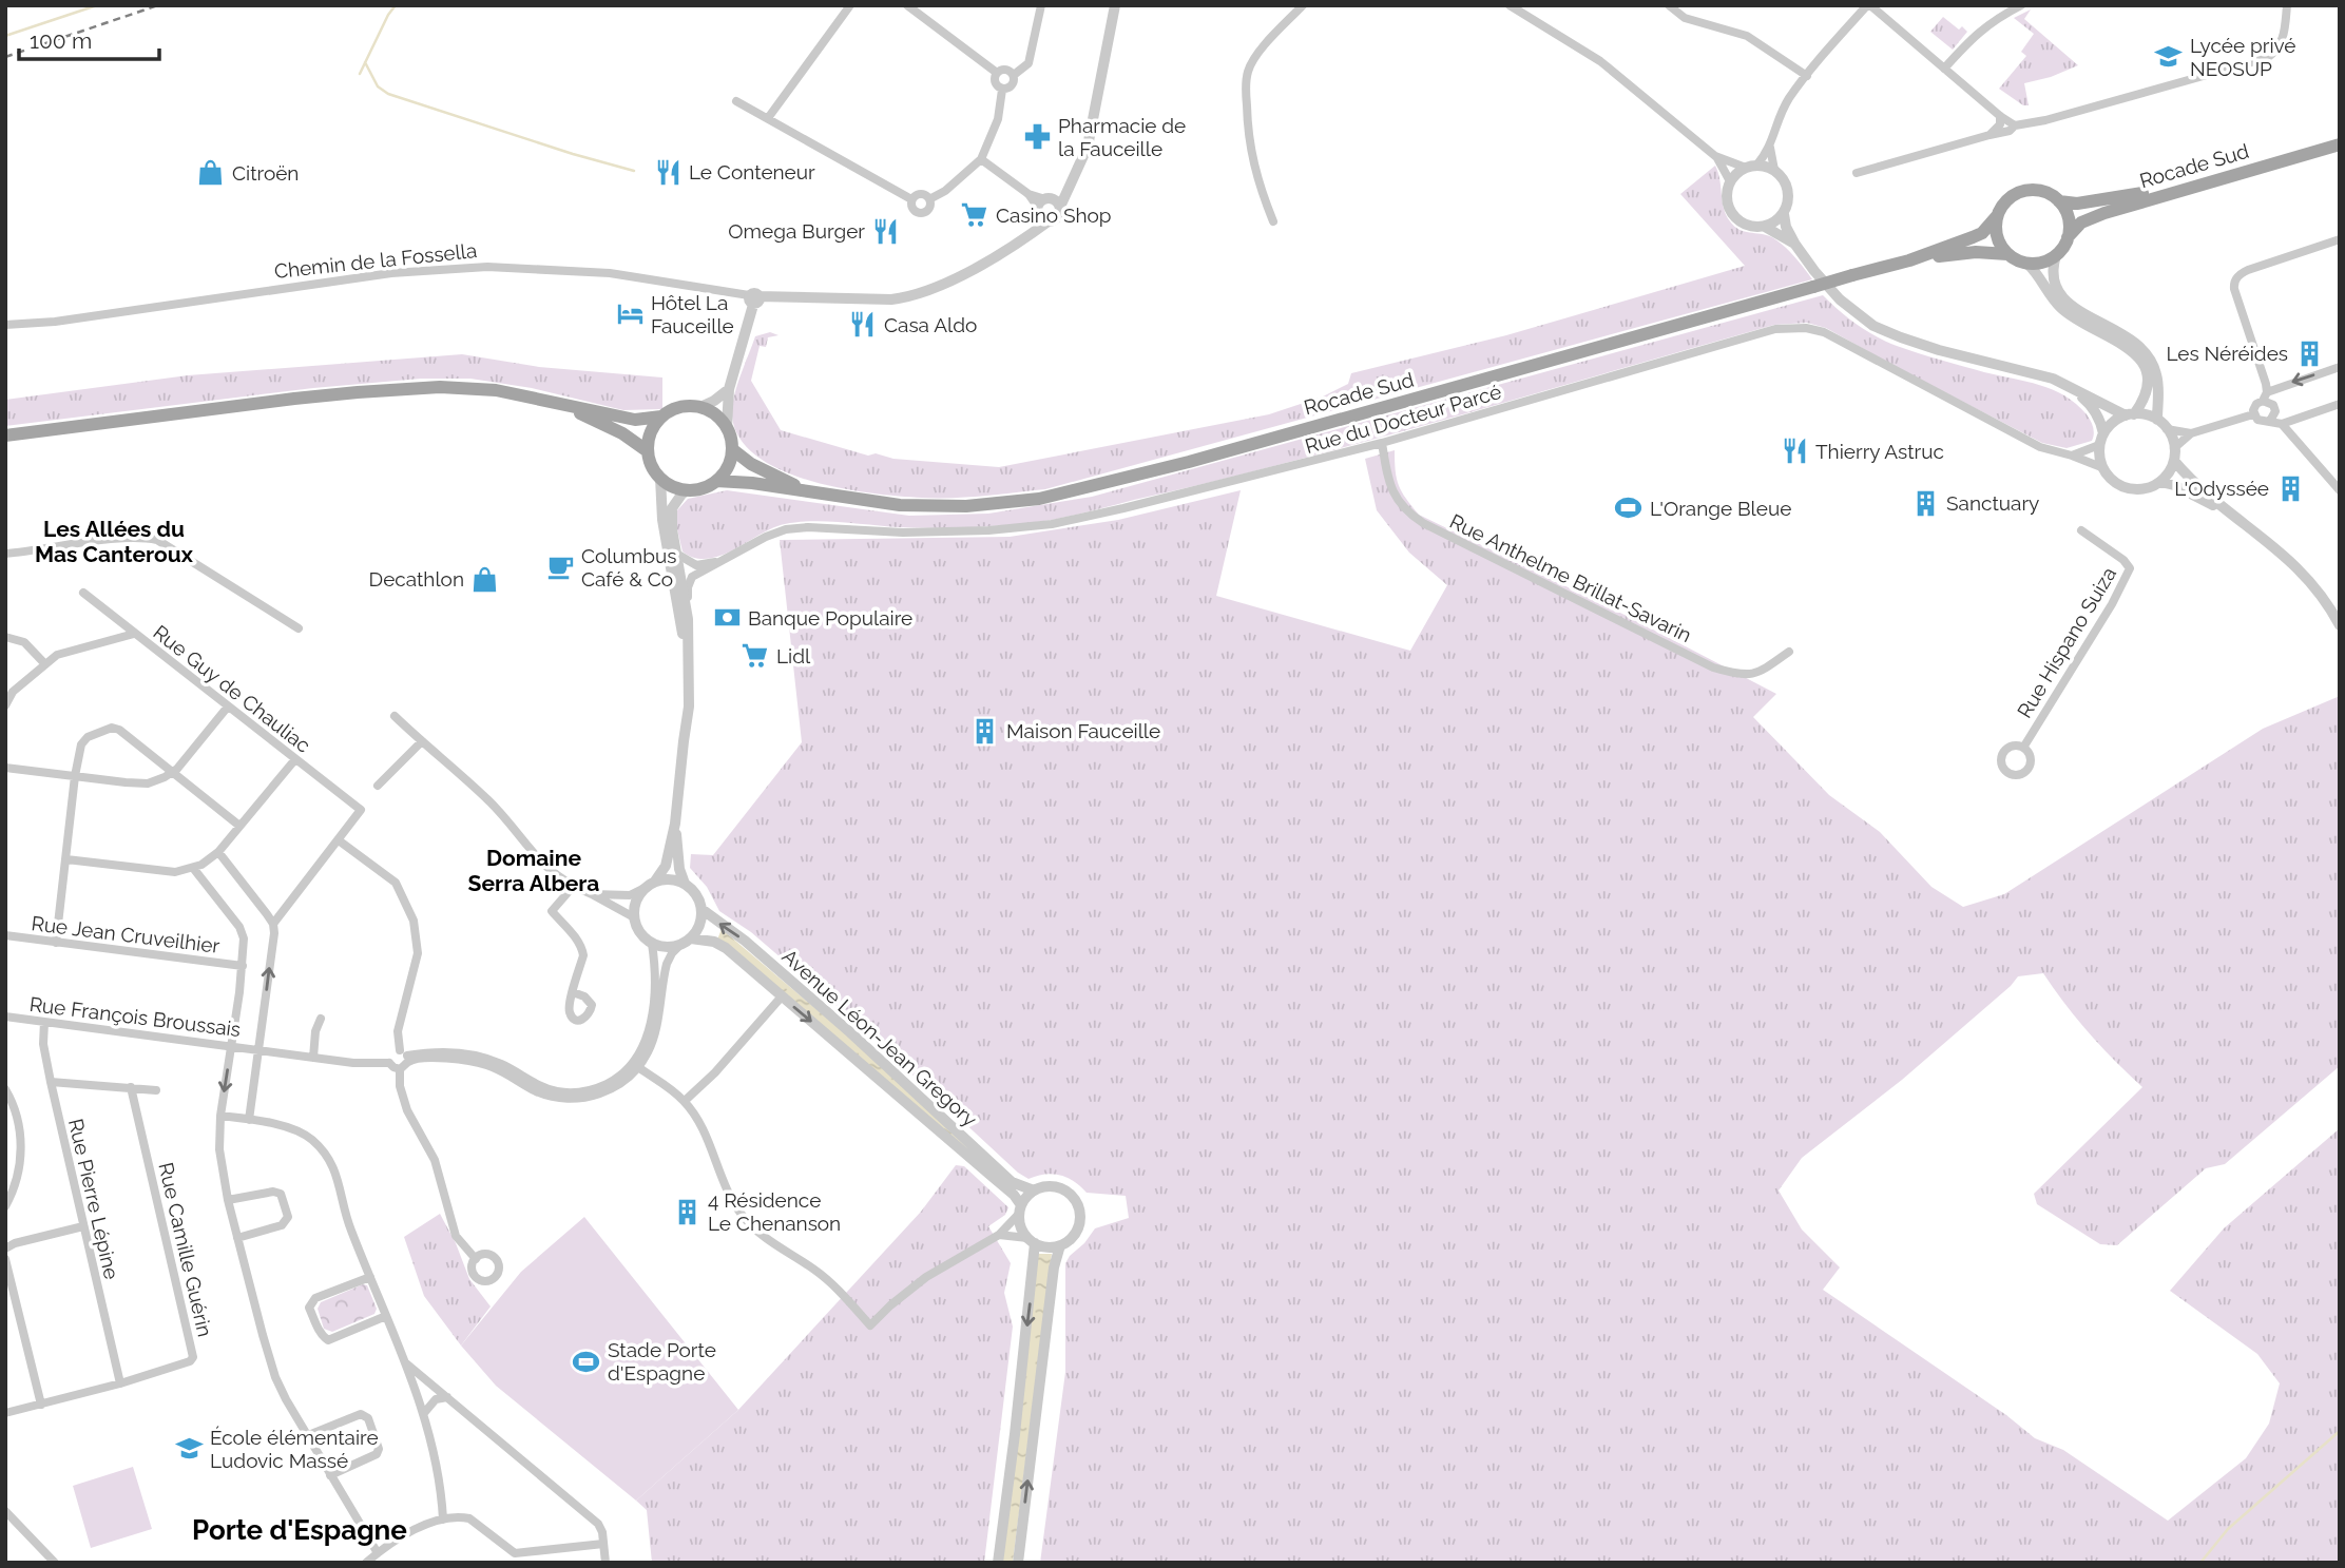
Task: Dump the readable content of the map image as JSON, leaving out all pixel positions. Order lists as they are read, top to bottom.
{
  "streets": {
    "main road": ["Rocade Sud"],
    "street": [
      "Chemin de la Fossella",
      "Rue du Docteur Parcé",
      "Rue Anthelme Brillat-Savarin",
      "Rue Hispano Suiza",
      "Rue Guy de Chauliac",
      "Rue Jean Cruveilhier",
      "Rue François Broussais",
      "Avenue Léon-Jean Gregory",
      "Rue Pierre Lépine",
      "Rue Camille Guérin"
    ]
  },
  "crossings": [
    ["Rue du Docteur Parcé", "Rue Anthelme Brillat-Savarin"],
    ["Rue François Broussais", "Rue Pierre Lépine"],
    ["Rue Pierre Lépine", "Rue Camille Guérin"]
  ],
  "districts": ["Les Allées du Mas Canteroux", "Domaine Serra Albera", "Porte d'Espagne"],
  "places": {
    "school or university": ["Lycée privé NEOSUP", "École élémentaire Ludovic Massé"],
    "pharmacy": ["Pharmacie de la Fauceille"],
    "restaurant": [
      "Le Conteneur",
      "Omega Burger",
      "Casa Aldo",
      "Thierry Astruc"
    ],
    "shop": ["Citroën", "Decathlon"],
    "supermarket": ["Casino Shop", "Lidl"],
    "hotel": ["Hôtel La Fauceille"],
    "building": [
      "Les Néréides",
      "L'Odyssée",
      "Sanctuary",
      "Maison Fauceille",
      "4 Résidence Le Chenanson"
    ],
    "sports": ["L'Orange Bleue", "Stade Porte d'Espagne"],
    "cafe": ["Columbus Café & Co"],
    "bank": ["Banque Populaire"]
  },
  "scale_bar": "100 m"
}
